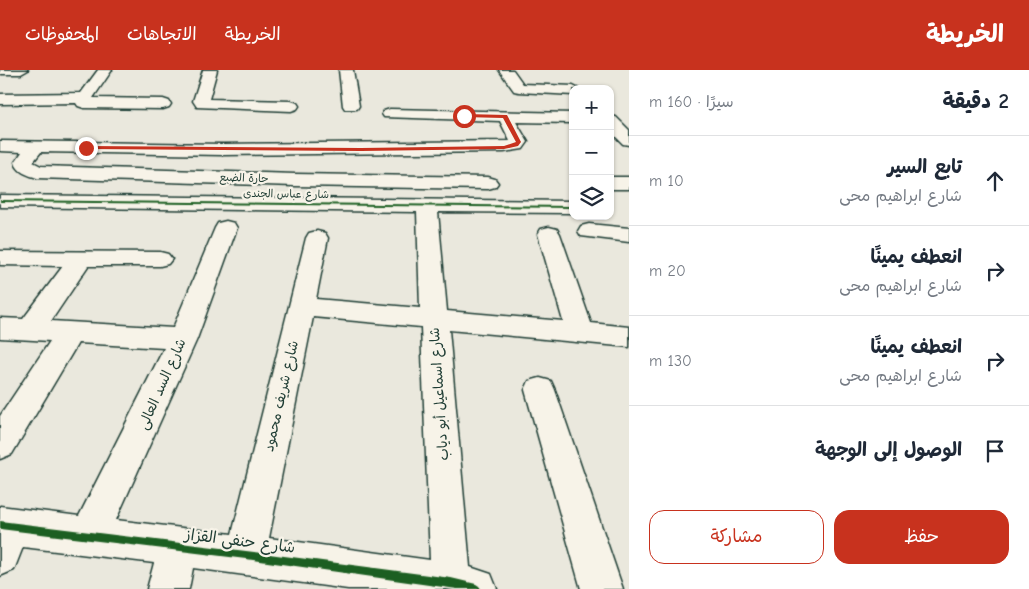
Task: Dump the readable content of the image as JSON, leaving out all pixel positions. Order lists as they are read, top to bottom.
{
  "streets": {
    "street": [
      "حارة الضبع",
      "شارع عباس الجندى",
      "شارع السد العالى",
      "شارع اسماعيل أبو دياب",
      "شارع شريف محمود",
      "شارع حنفى القزاز"
    ]
  },
  "crossings": [
    ["شارع عباس الجندى", "شارع اسماعيل أبو دياب"],
    ["شارع السد العالى", "شارع حنفى القزاز"],
    ["شارع اسماعيل أبو دياب", "شارع حنفى القزاز"],
    ["شارع شريف محمود", "شارع حنفى القزاز"]
  ],
  "page": {
    "header": "الخريطة",
    "nav": ["الخريطة", "الاتجاهات", "المحفوظات"],
    "heading": ["2 دقيقة", "سيرًا · 160 m"],
    "map_buttons": ["+", "−"],
    "list": [
      ["تابع السير", "شارع ابراهيم محى", "10 m"],
      ["انعطف يمينًا", "شارع ابراهيم محى", "20 m"],
      ["انعطف يمينًا", "شارع ابراهيم محى", "130 m"],
      "الوصول إلى الوجهة"
    ],
    "buttons": ["حفظ", "مشاركة"]
  }
}
